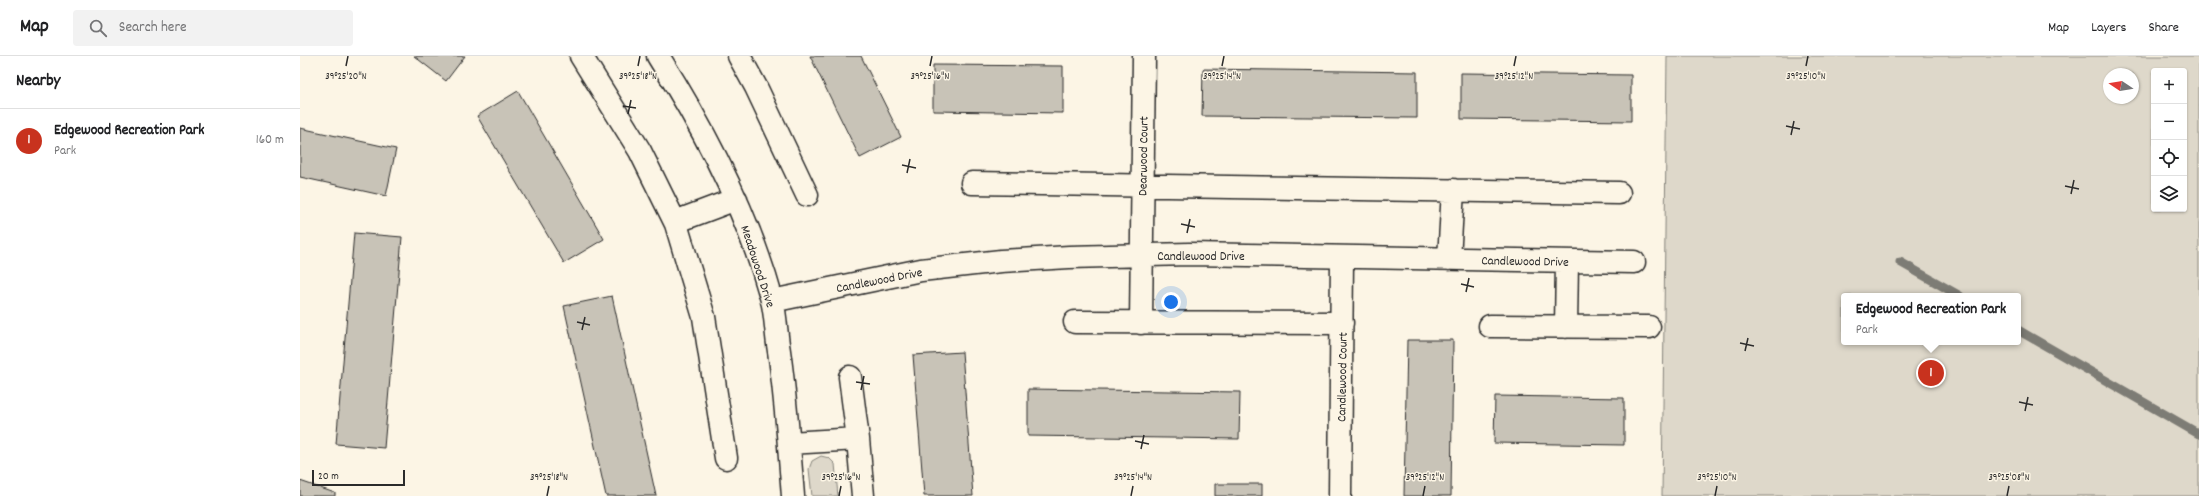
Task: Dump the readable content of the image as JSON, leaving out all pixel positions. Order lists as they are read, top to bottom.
{
  "streets": {
    "street": [
      "Dearwood Court",
      "Candlewood Drive",
      "Meadowood Drive",
      "Candlewood Court"
    ]
  },
  "crossings": [
    ["Dearwood Court", "Candlewood Drive"],
    ["Candlewood Drive", "Meadowood Drive"],
    ["Candlewood Drive", "Candlewood Court"]
  ],
  "scale_bar": "20 m",
  "north": "left",
  "page": {
    "header": "Map",
    "search": "Search here",
    "nav": ["Map", "Layers", "Share"],
    "heading": "Nearby",
    "map_buttons": ["+", "−"],
    "list": [
      {
        "mark": "1",
        "name": "Edgewood Recreation Park",
        "note": "Park",
        "value": "160 m"
      }
    ],
    "popup": ["Edgewood Recreation Park", "Park"],
    "pins": "1",
    "scale": "20 m"
  },
  "coordinates": [
    "39°25'20\"N",
    "39°25'18\"N",
    "39°25'16\"N",
    "39°25'14\"N",
    "39°25'12\"N",
    "39°25'10\"N",
    "39°25'08\"N"
  ]
}
